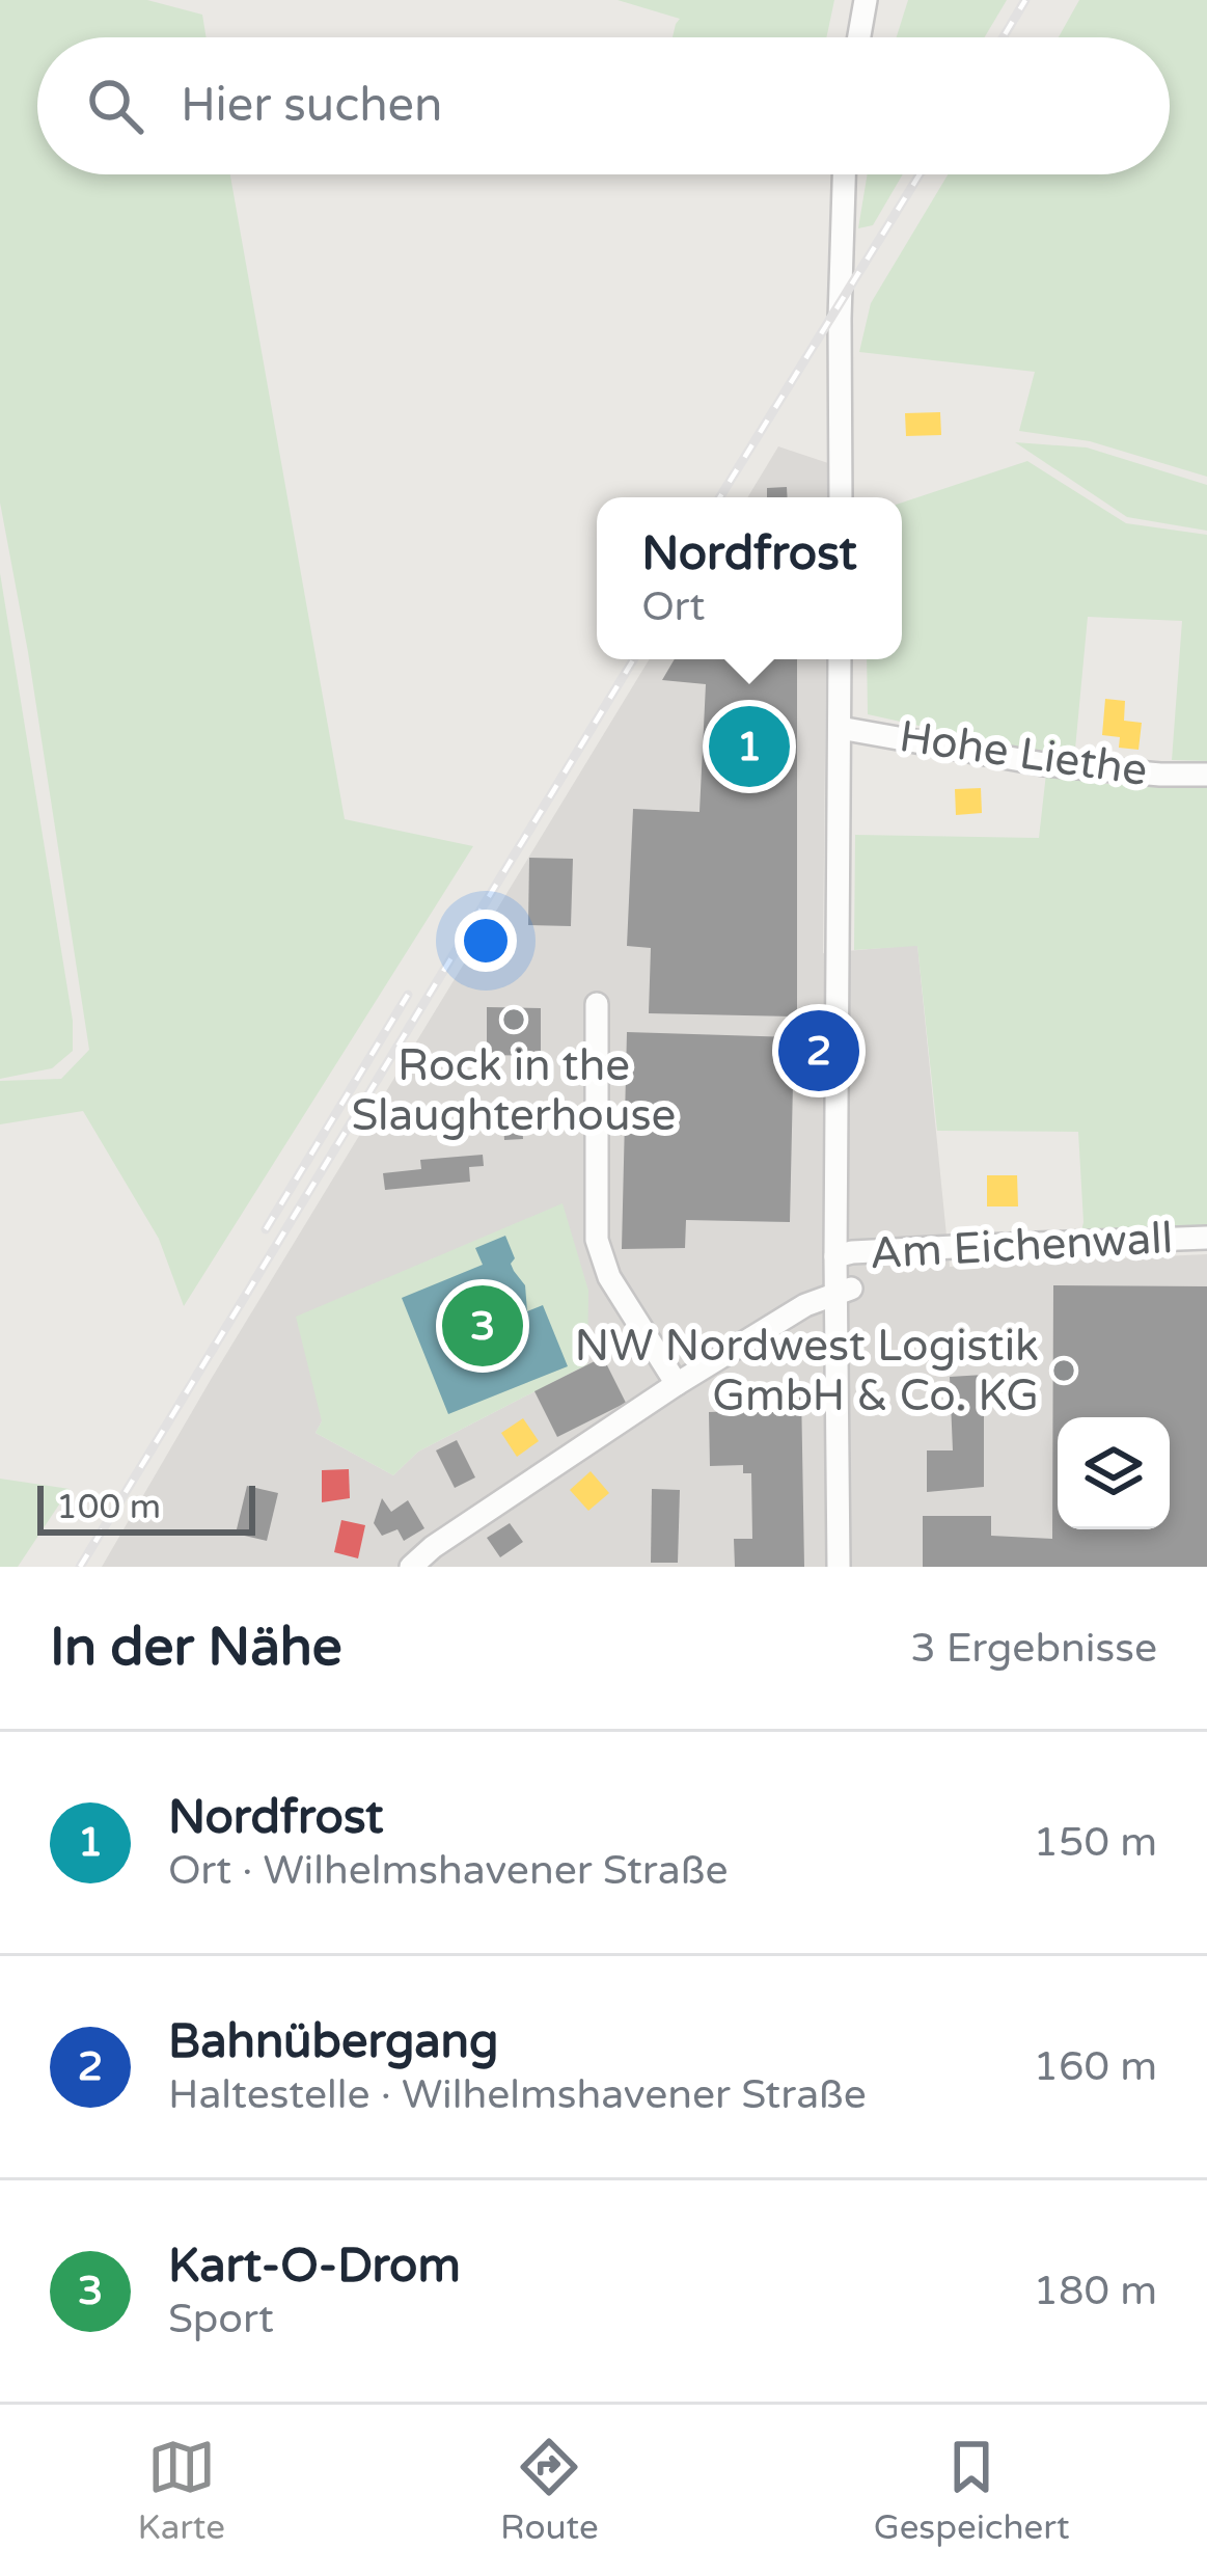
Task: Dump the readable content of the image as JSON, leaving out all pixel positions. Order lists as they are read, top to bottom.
{
  "streets": {
    "street": ["Hohe Liethe", "Am Eichenwall"]
  },
  "places": ["Rock in the Slaughterhouse", "NW Nordwest Logistik GmbH & Co. KG"],
  "scale_bar": "100 m",
  "page": {
    "search": "Hier suchen",
    "popup": ["Nordfrost", "Ort"],
    "pins": ["1", "2", "3"],
    "scale": "100 m",
    "heading": ["In der Nähe", "3 Ergebnisse"],
    "list": [
      {
        "mark": "1",
        "name": "Nordfrost",
        "note": "Ort · Wilhelmshavener Straße",
        "value": "150 m"
      },
      {
        "mark": "2",
        "name": "Bahnübergang",
        "note": "Haltestelle · Wilhelmshavener Straße",
        "value": "160 m"
      },
      {
        "mark": "3",
        "name": "Kart-O-Drom",
        "note": "Sport",
        "value": "180 m"
      }
    ],
    "nav": ["Karte", "Route", "Gespeichert"]
  }
}
